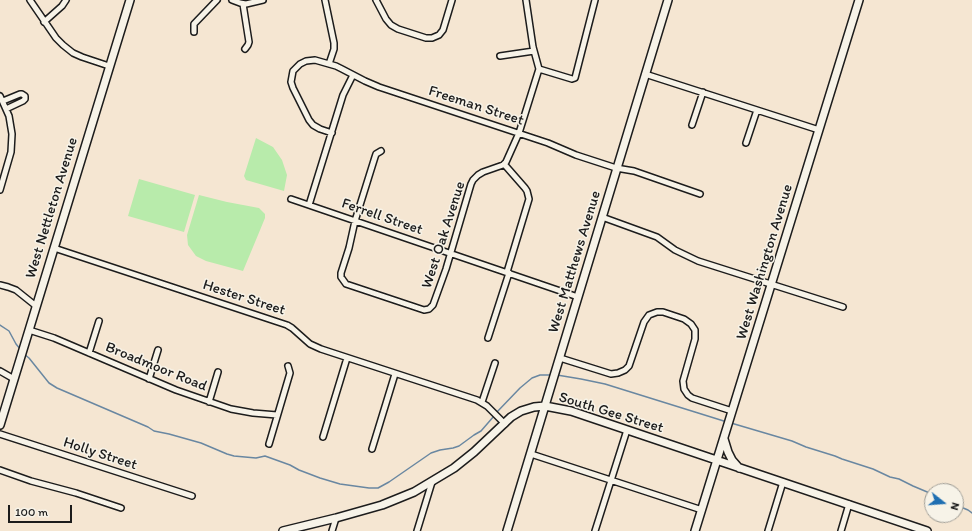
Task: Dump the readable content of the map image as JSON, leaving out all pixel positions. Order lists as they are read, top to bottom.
{
  "streets": {
    "main road": [
      "West Nettleton Avenue",
      "West Matthews Avenue",
      "West Washington Avenue",
      "South Gee Street"
    ],
    "street": [
      "Freeman Street",
      "Ferrell Street",
      "West Oak Avenue",
      "Hester Street",
      "Broadmoor Road",
      "Holly Street"
    ]
  },
  "crossings": [
    ["Freeman Street", "West Matthews Avenue"],
    ["West Nettleton Avenue", "Hester Street"],
    ["West Nettleton Avenue", "Broadmoor Road"],
    ["Ferrell Street", "West Oak Avenue"],
    ["Ferrell Street", "West Matthews Avenue"],
    ["West Matthews Avenue", "South Gee Street"],
    ["West Washington Avenue", "South Gee Street"],
    ["Hester Street", "South Gee Street"]
  ],
  "scale_bar": "100 m",
  "north": "right"
}
